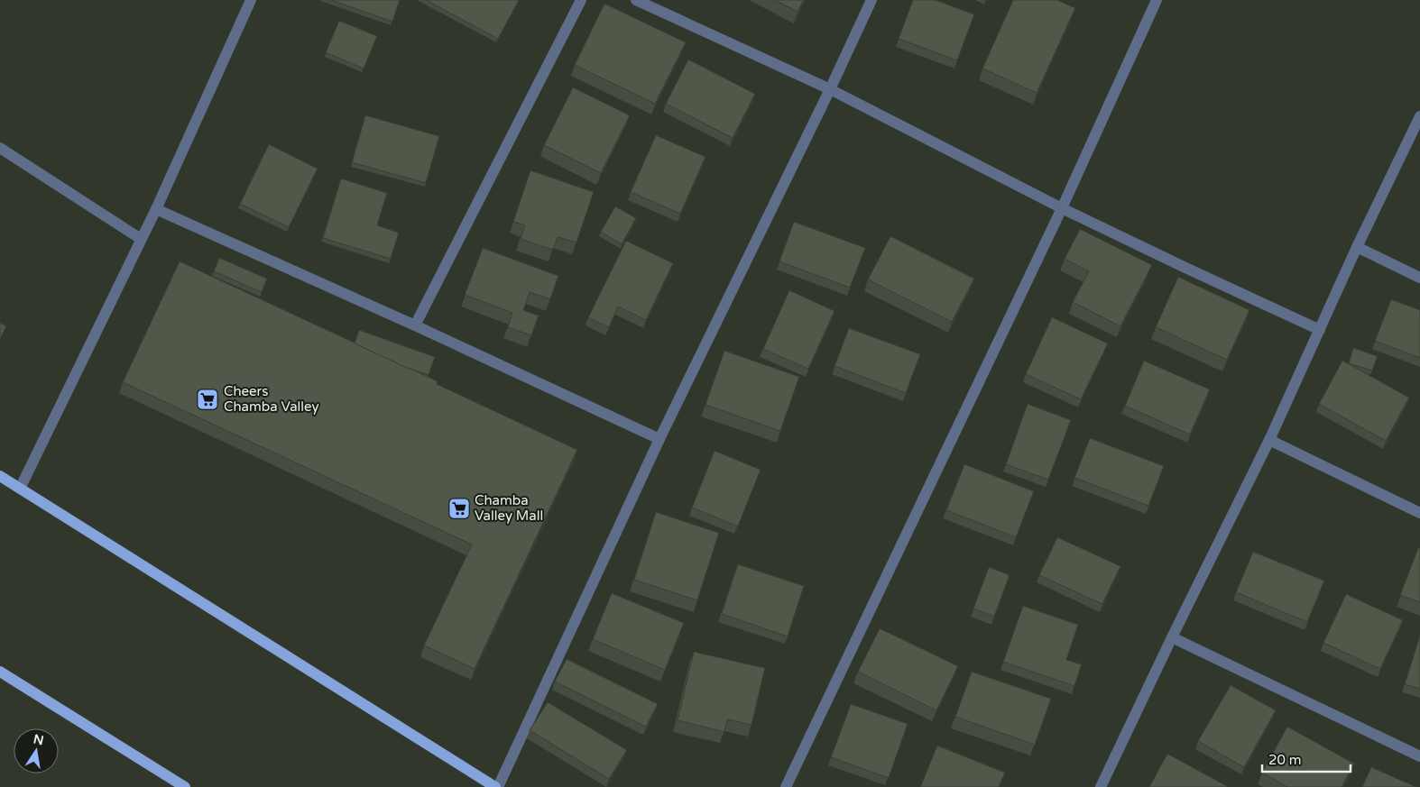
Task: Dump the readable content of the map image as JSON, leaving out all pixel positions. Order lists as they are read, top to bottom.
{
  "places": {
    "supermarket": ["Cheers Chamba Valley", "Chamba Valley Mall"]
  },
  "scale_bar": "20 m",
  "north": "top"
}
